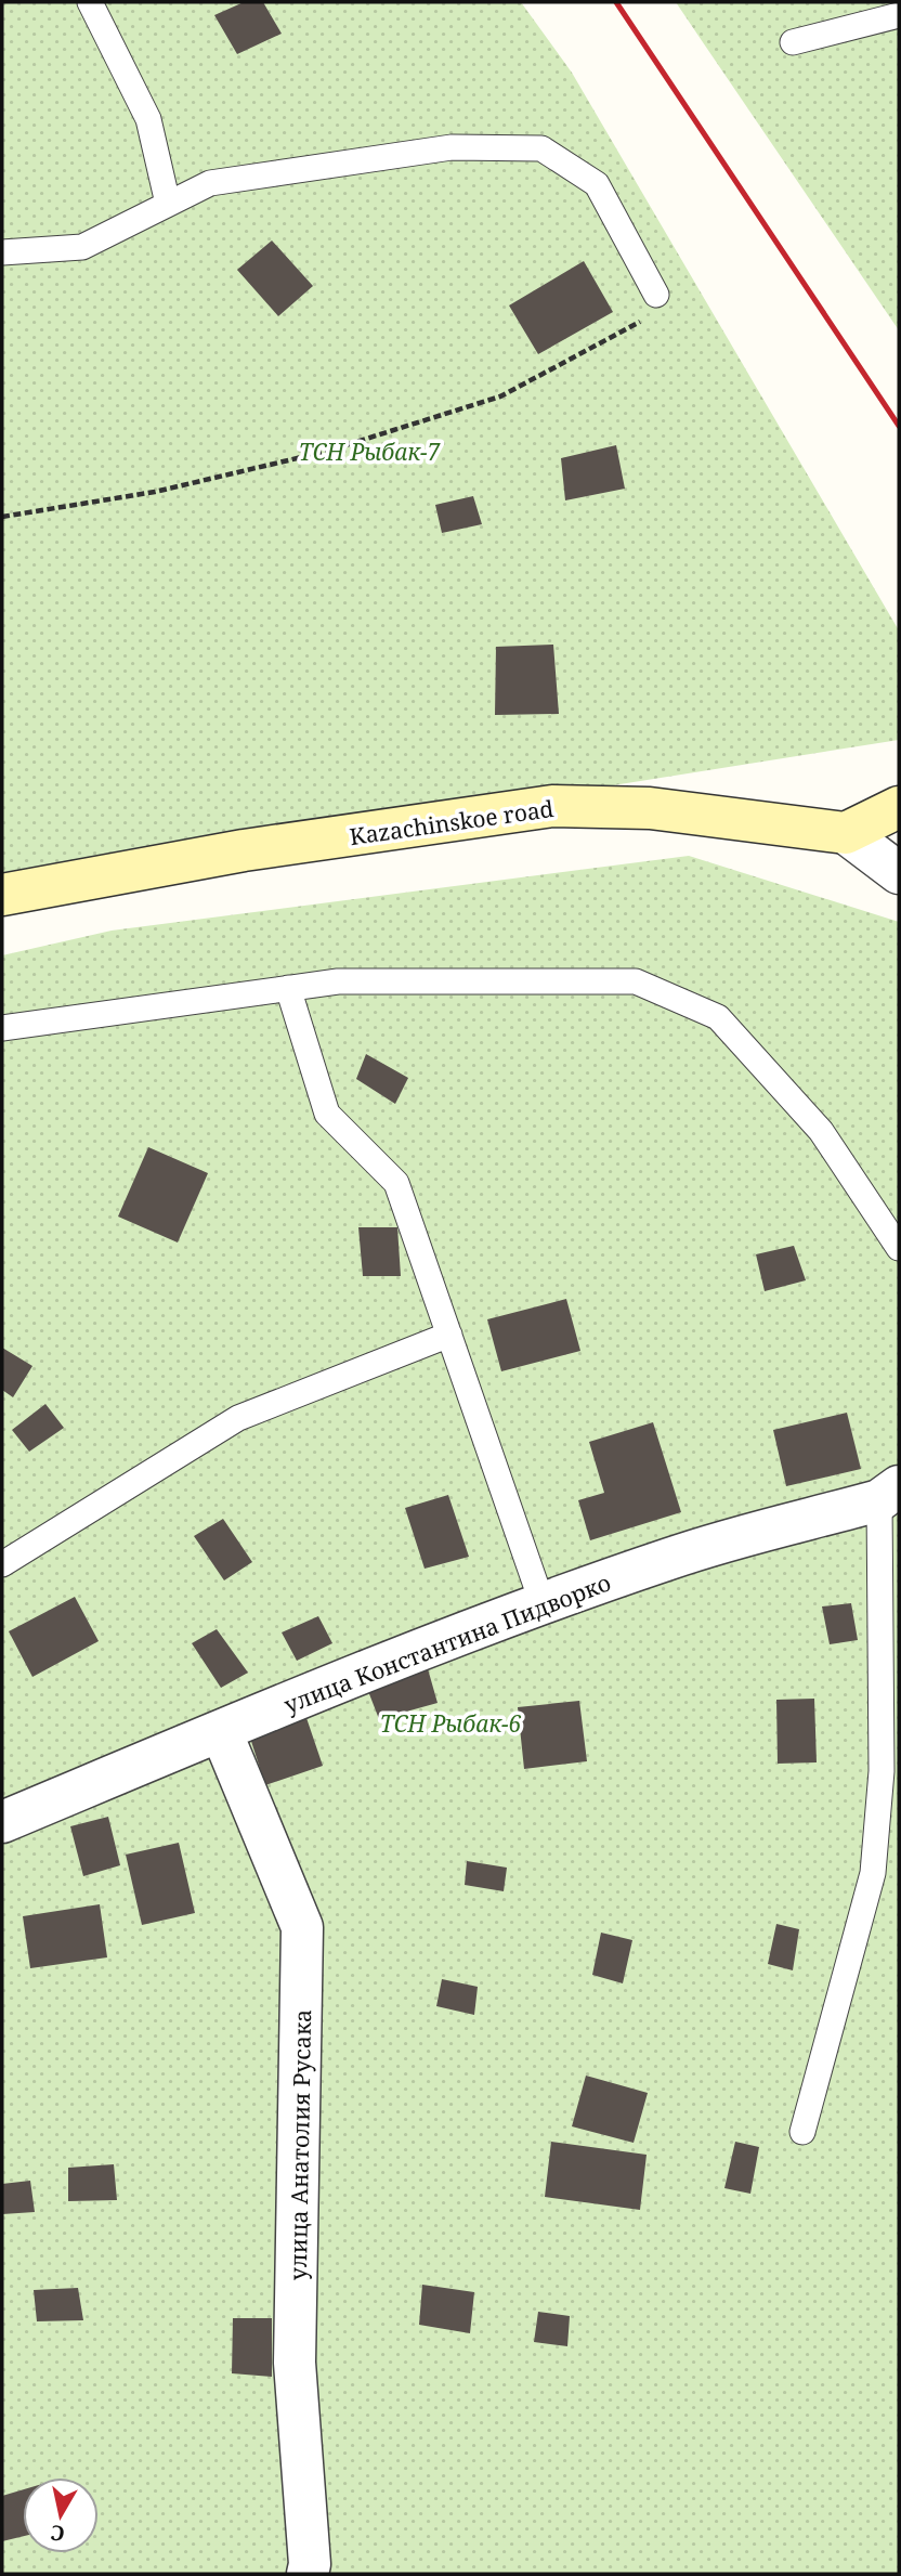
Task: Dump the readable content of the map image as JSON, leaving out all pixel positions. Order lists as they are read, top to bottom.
{
  "streets": {
    "main road": ["Kazachinskoe road"],
    "street": ["улица Константина Пидворко", "улица Анатолия Русака"]
  },
  "crossings": [
    ["улица Константина Пидворко", "улица Анатолия Русака"]
  ],
  "parks": ["ТСН Рыбак-7", "ТСН Рыбак-6"],
  "north": "bottom"
}
